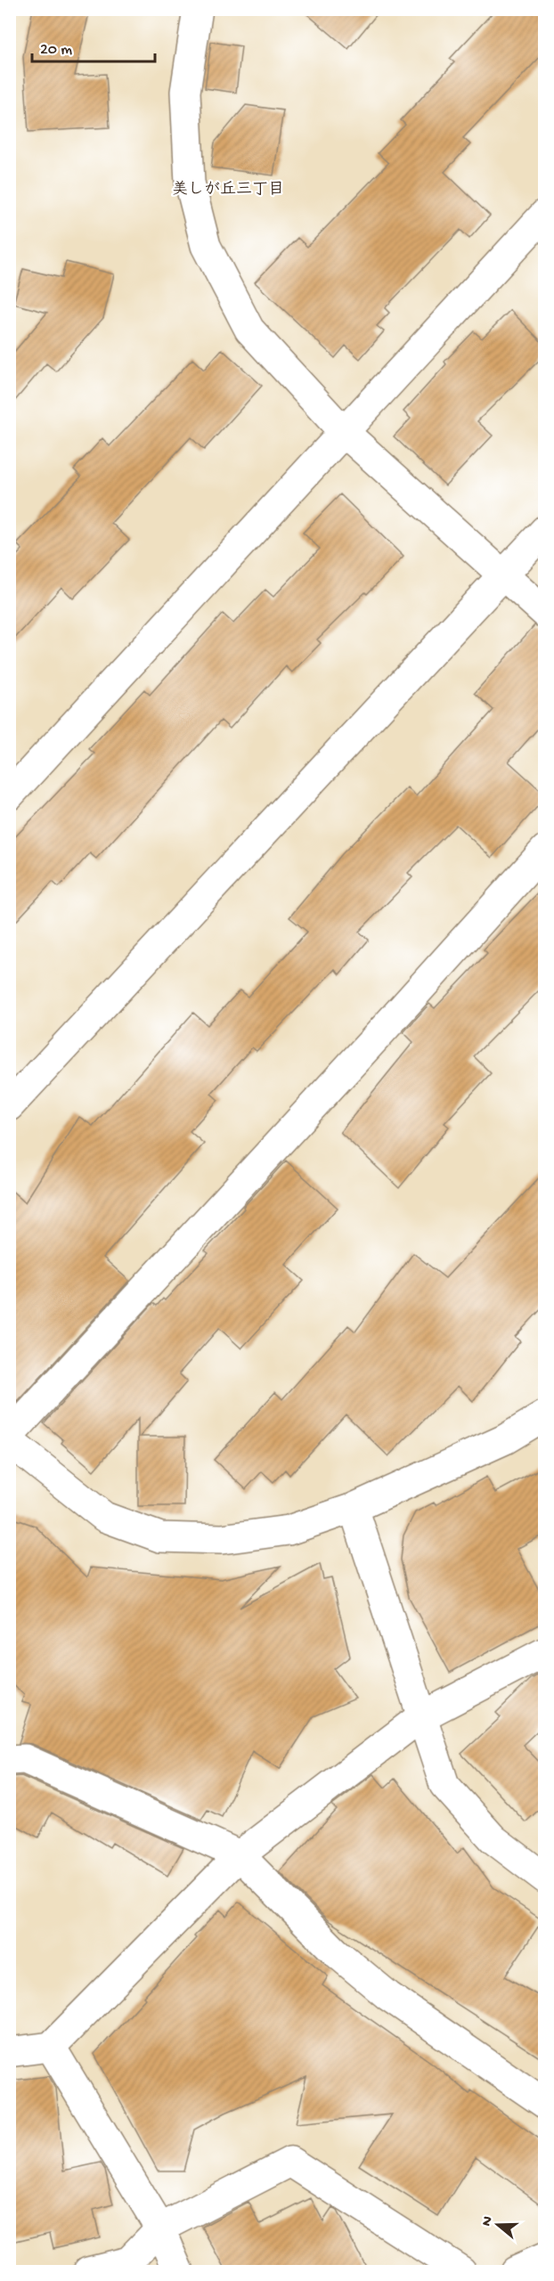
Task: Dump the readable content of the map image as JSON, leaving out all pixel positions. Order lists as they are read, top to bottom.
{
  "districts": ["美しが丘三丁目"],
  "scale_bar": "20 m",
  "north": "left"
}
